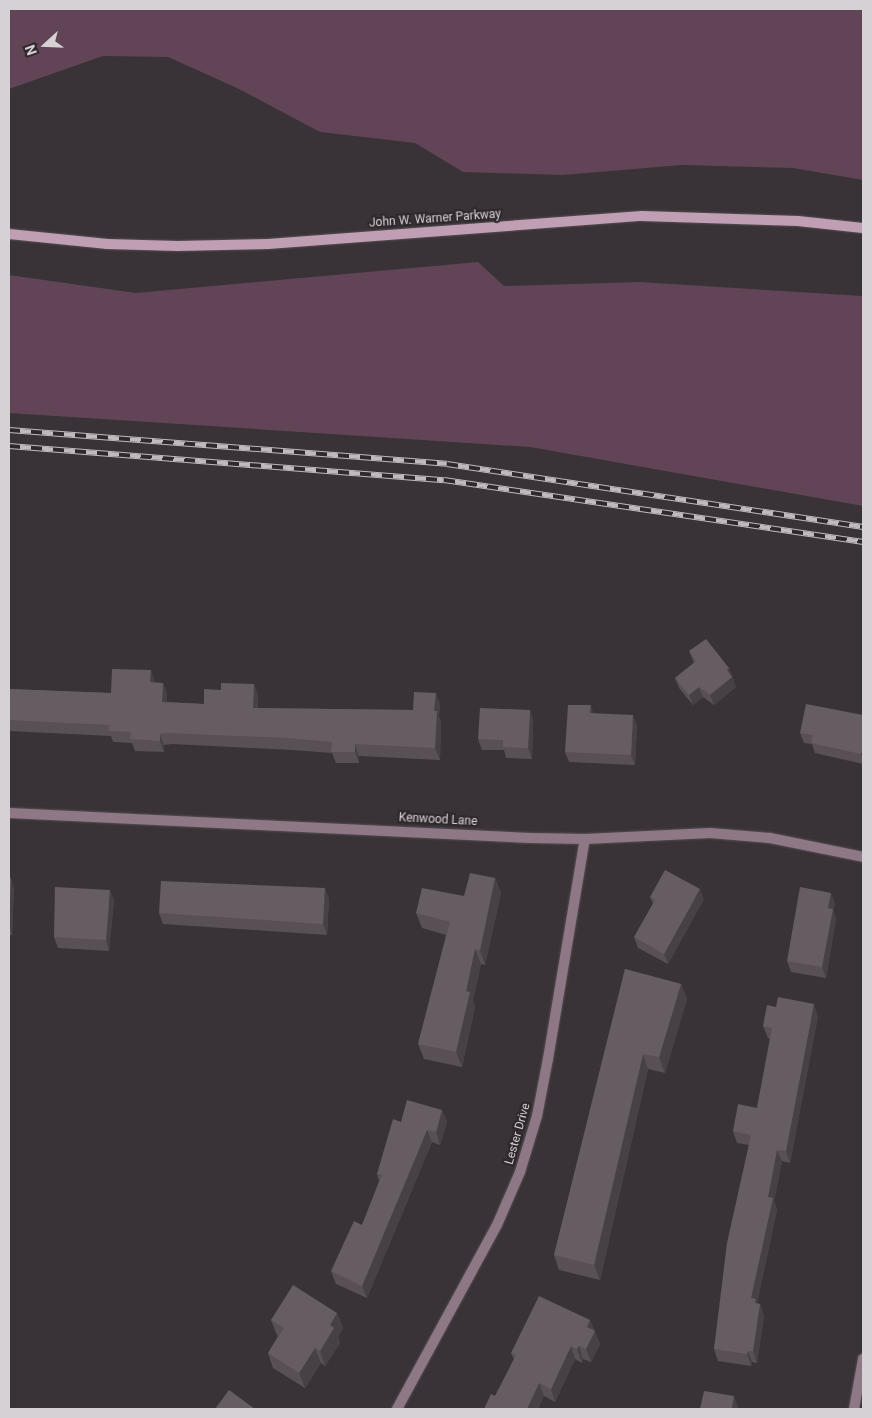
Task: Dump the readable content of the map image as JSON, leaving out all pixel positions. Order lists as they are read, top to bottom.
{
  "streets": {
    "main road": ["John W. Warner Parkway"],
    "street": ["Kenwood Lane", "Lester Drive"]
  },
  "crossings": [
    ["Kenwood Lane", "Lester Drive"]
  ],
  "north": "left"
}
